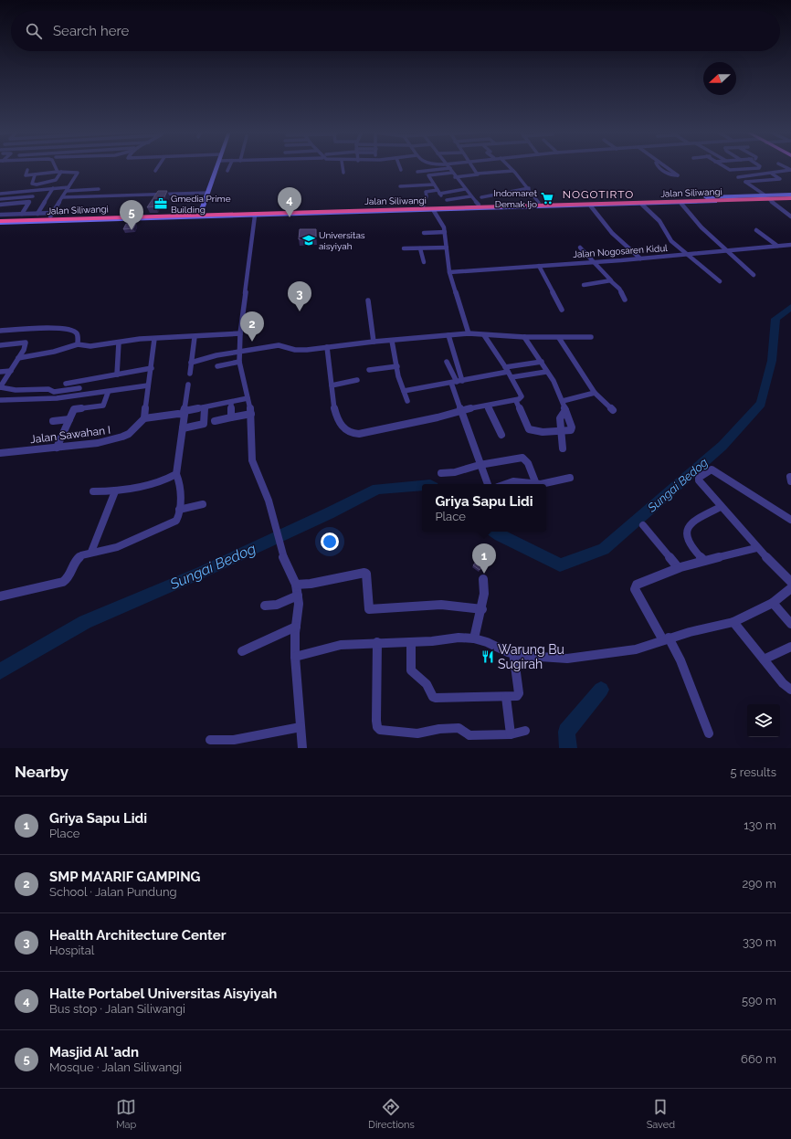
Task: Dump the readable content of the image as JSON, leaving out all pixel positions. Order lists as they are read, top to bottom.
{
  "streets": {
    "highway": ["Jalan Siliwangi"],
    "street": ["Jalan Nogosaren Kidul", "Jalan Sawahan I"]
  },
  "districts": ["NOGOTIRTO"],
  "water": ["Sungai Bedog"],
  "places": {
    "supermarket": ["Indomaret Demak Ijo"],
    "office": ["Gmedia Prime Building"],
    "school or university": ["Universitas aisyiyah"],
    "restaurant": ["Warung Bu Sugirah"]
  },
  "north": "left",
  "page": {
    "search": "Search here",
    "pins": [
      "4",
      "5",
      "3",
      "2",
      "1"
    ],
    "popup": ["Griya Sapu Lidi", "Place"],
    "heading": ["Nearby", "5 results"],
    "list": [
      {
        "mark": "1",
        "name": "Griya Sapu Lidi",
        "note": "Place",
        "value": "130 m"
      },
      {
        "mark": "2",
        "name": "SMP MA'ARIF GAMPING",
        "note": "School · Jalan Pundung",
        "value": "290 m"
      },
      {
        "mark": "3",
        "name": "Health Architecture Center",
        "note": "Hospital",
        "value": "330 m"
      },
      {
        "mark": "4",
        "name": "Halte Portabel Universitas Aisyiyah",
        "note": "Bus stop · Jalan Siliwangi",
        "value": "590 m"
      },
      {
        "mark": "5",
        "name": "Masjid Al 'adn",
        "note": "Mosque · Jalan Siliwangi",
        "value": "660 m"
      }
    ],
    "nav": ["Map", "Directions", "Saved"]
  }
}
